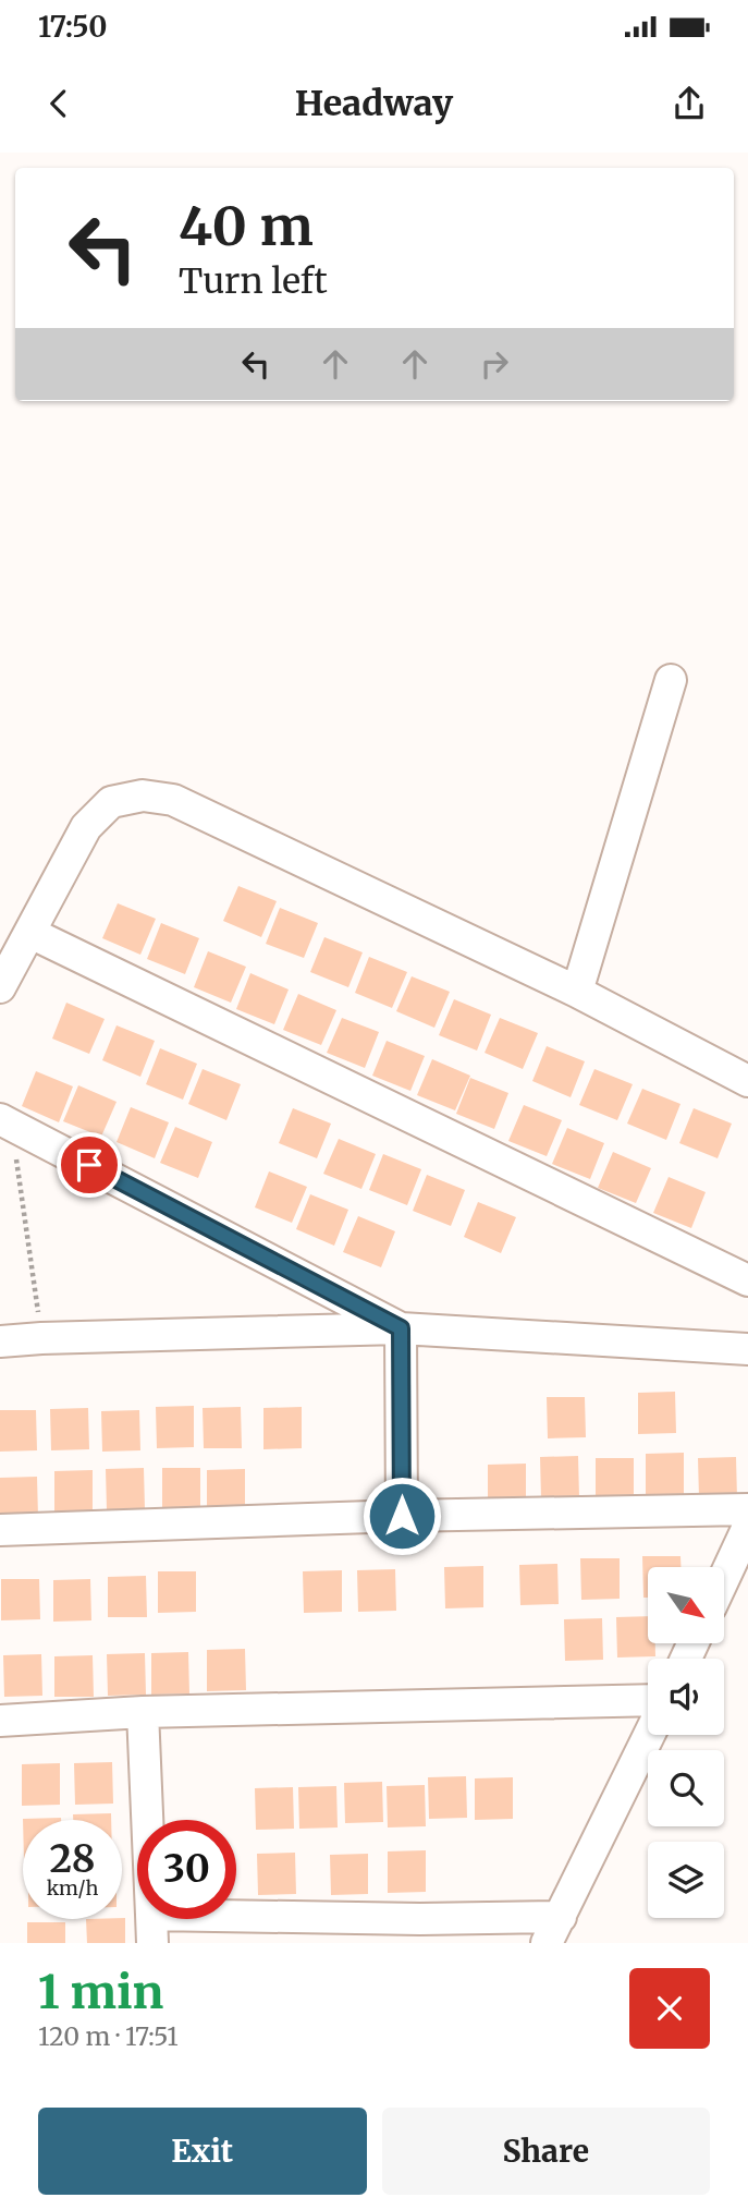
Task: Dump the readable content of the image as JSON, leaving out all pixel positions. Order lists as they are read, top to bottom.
{
  "north": "bottom right",
  "page": {
    "status": "17:50",
    "header": "Headway",
    "turn": ["40 m", "Turn left"],
    "speed": "28 km/h",
    "limit": "30",
    "heading": ["1 min", "120 m · 17:51"],
    "buttons": ["Exit", "Share"]
  }
}
